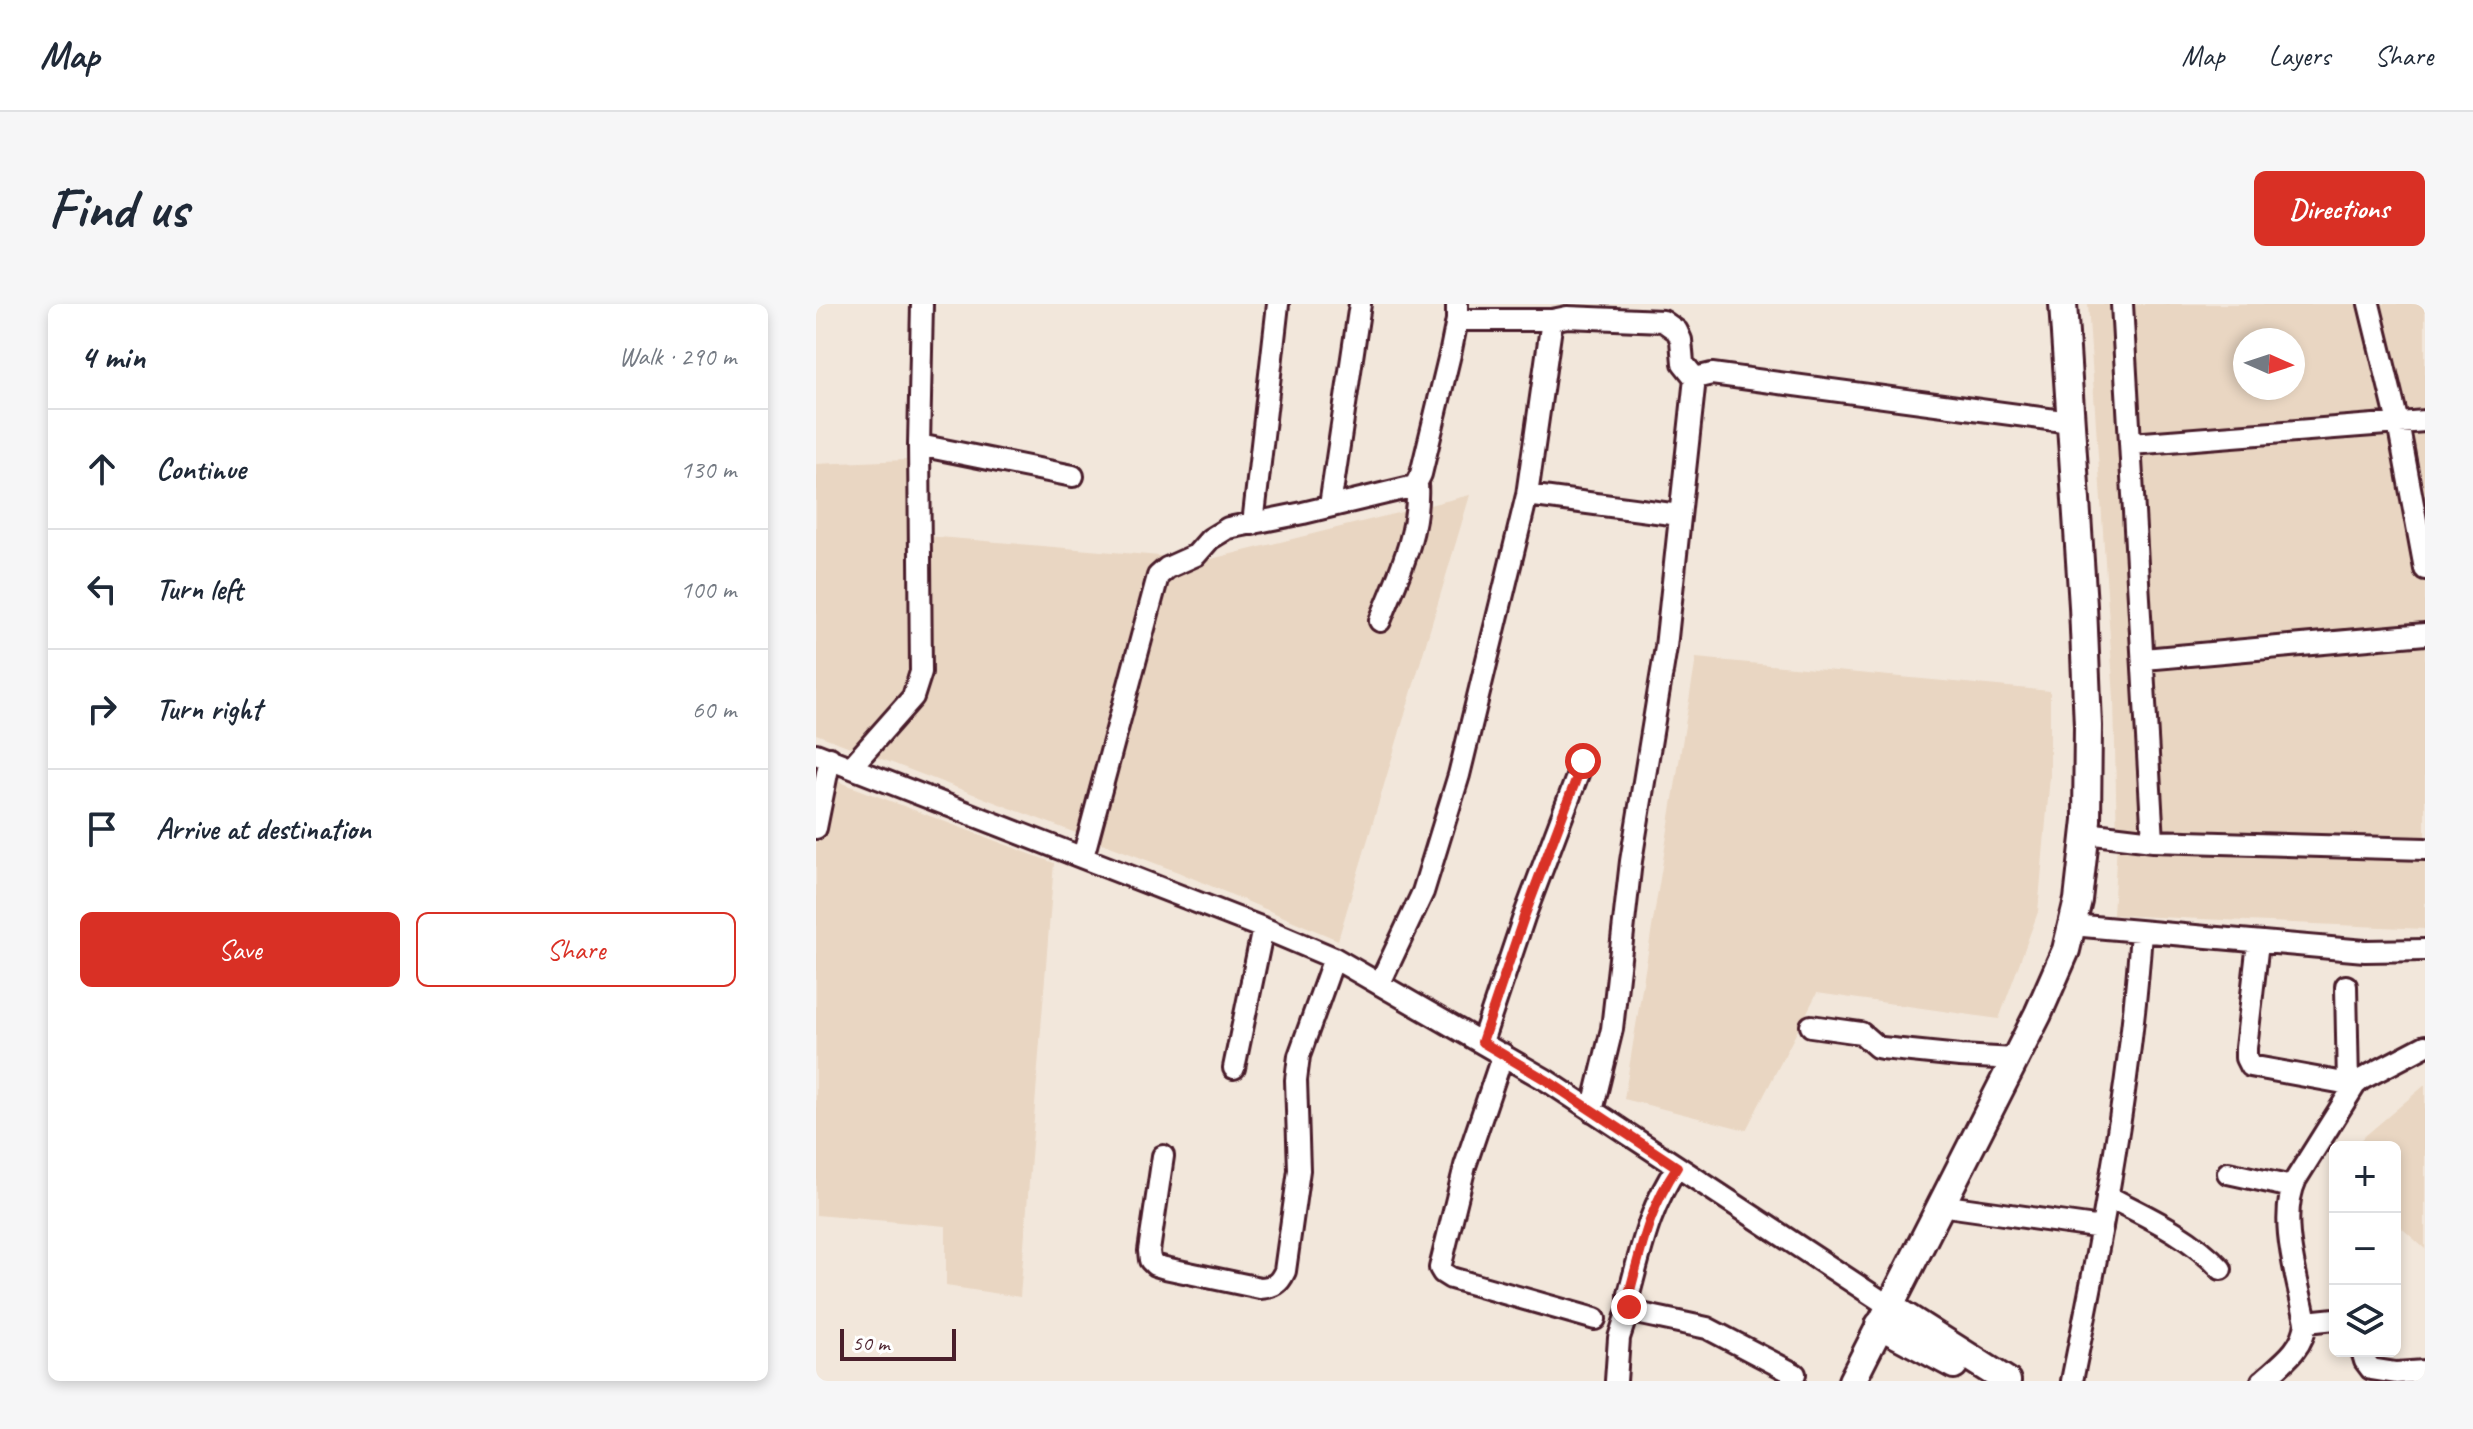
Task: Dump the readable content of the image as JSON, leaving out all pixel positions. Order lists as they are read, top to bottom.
{
  "scale_bar": "50 m",
  "north": "right",
  "page": {
    "header": "Map",
    "nav": ["Map", "Layers", "Share"],
    "buttons": [
      "Directions",
      ["Save", "Share"]
    ],
    "title": "Find us",
    "heading": ["4 min", "Walk · 290 m"],
    "list": [
      ["Continue", "130 m"],
      ["Turn left", "100 m"],
      ["Turn right", "60 m"],
      "Arrive at destination"
    ],
    "map_buttons": ["+", "−"],
    "scale": "50 m"
  }
}
